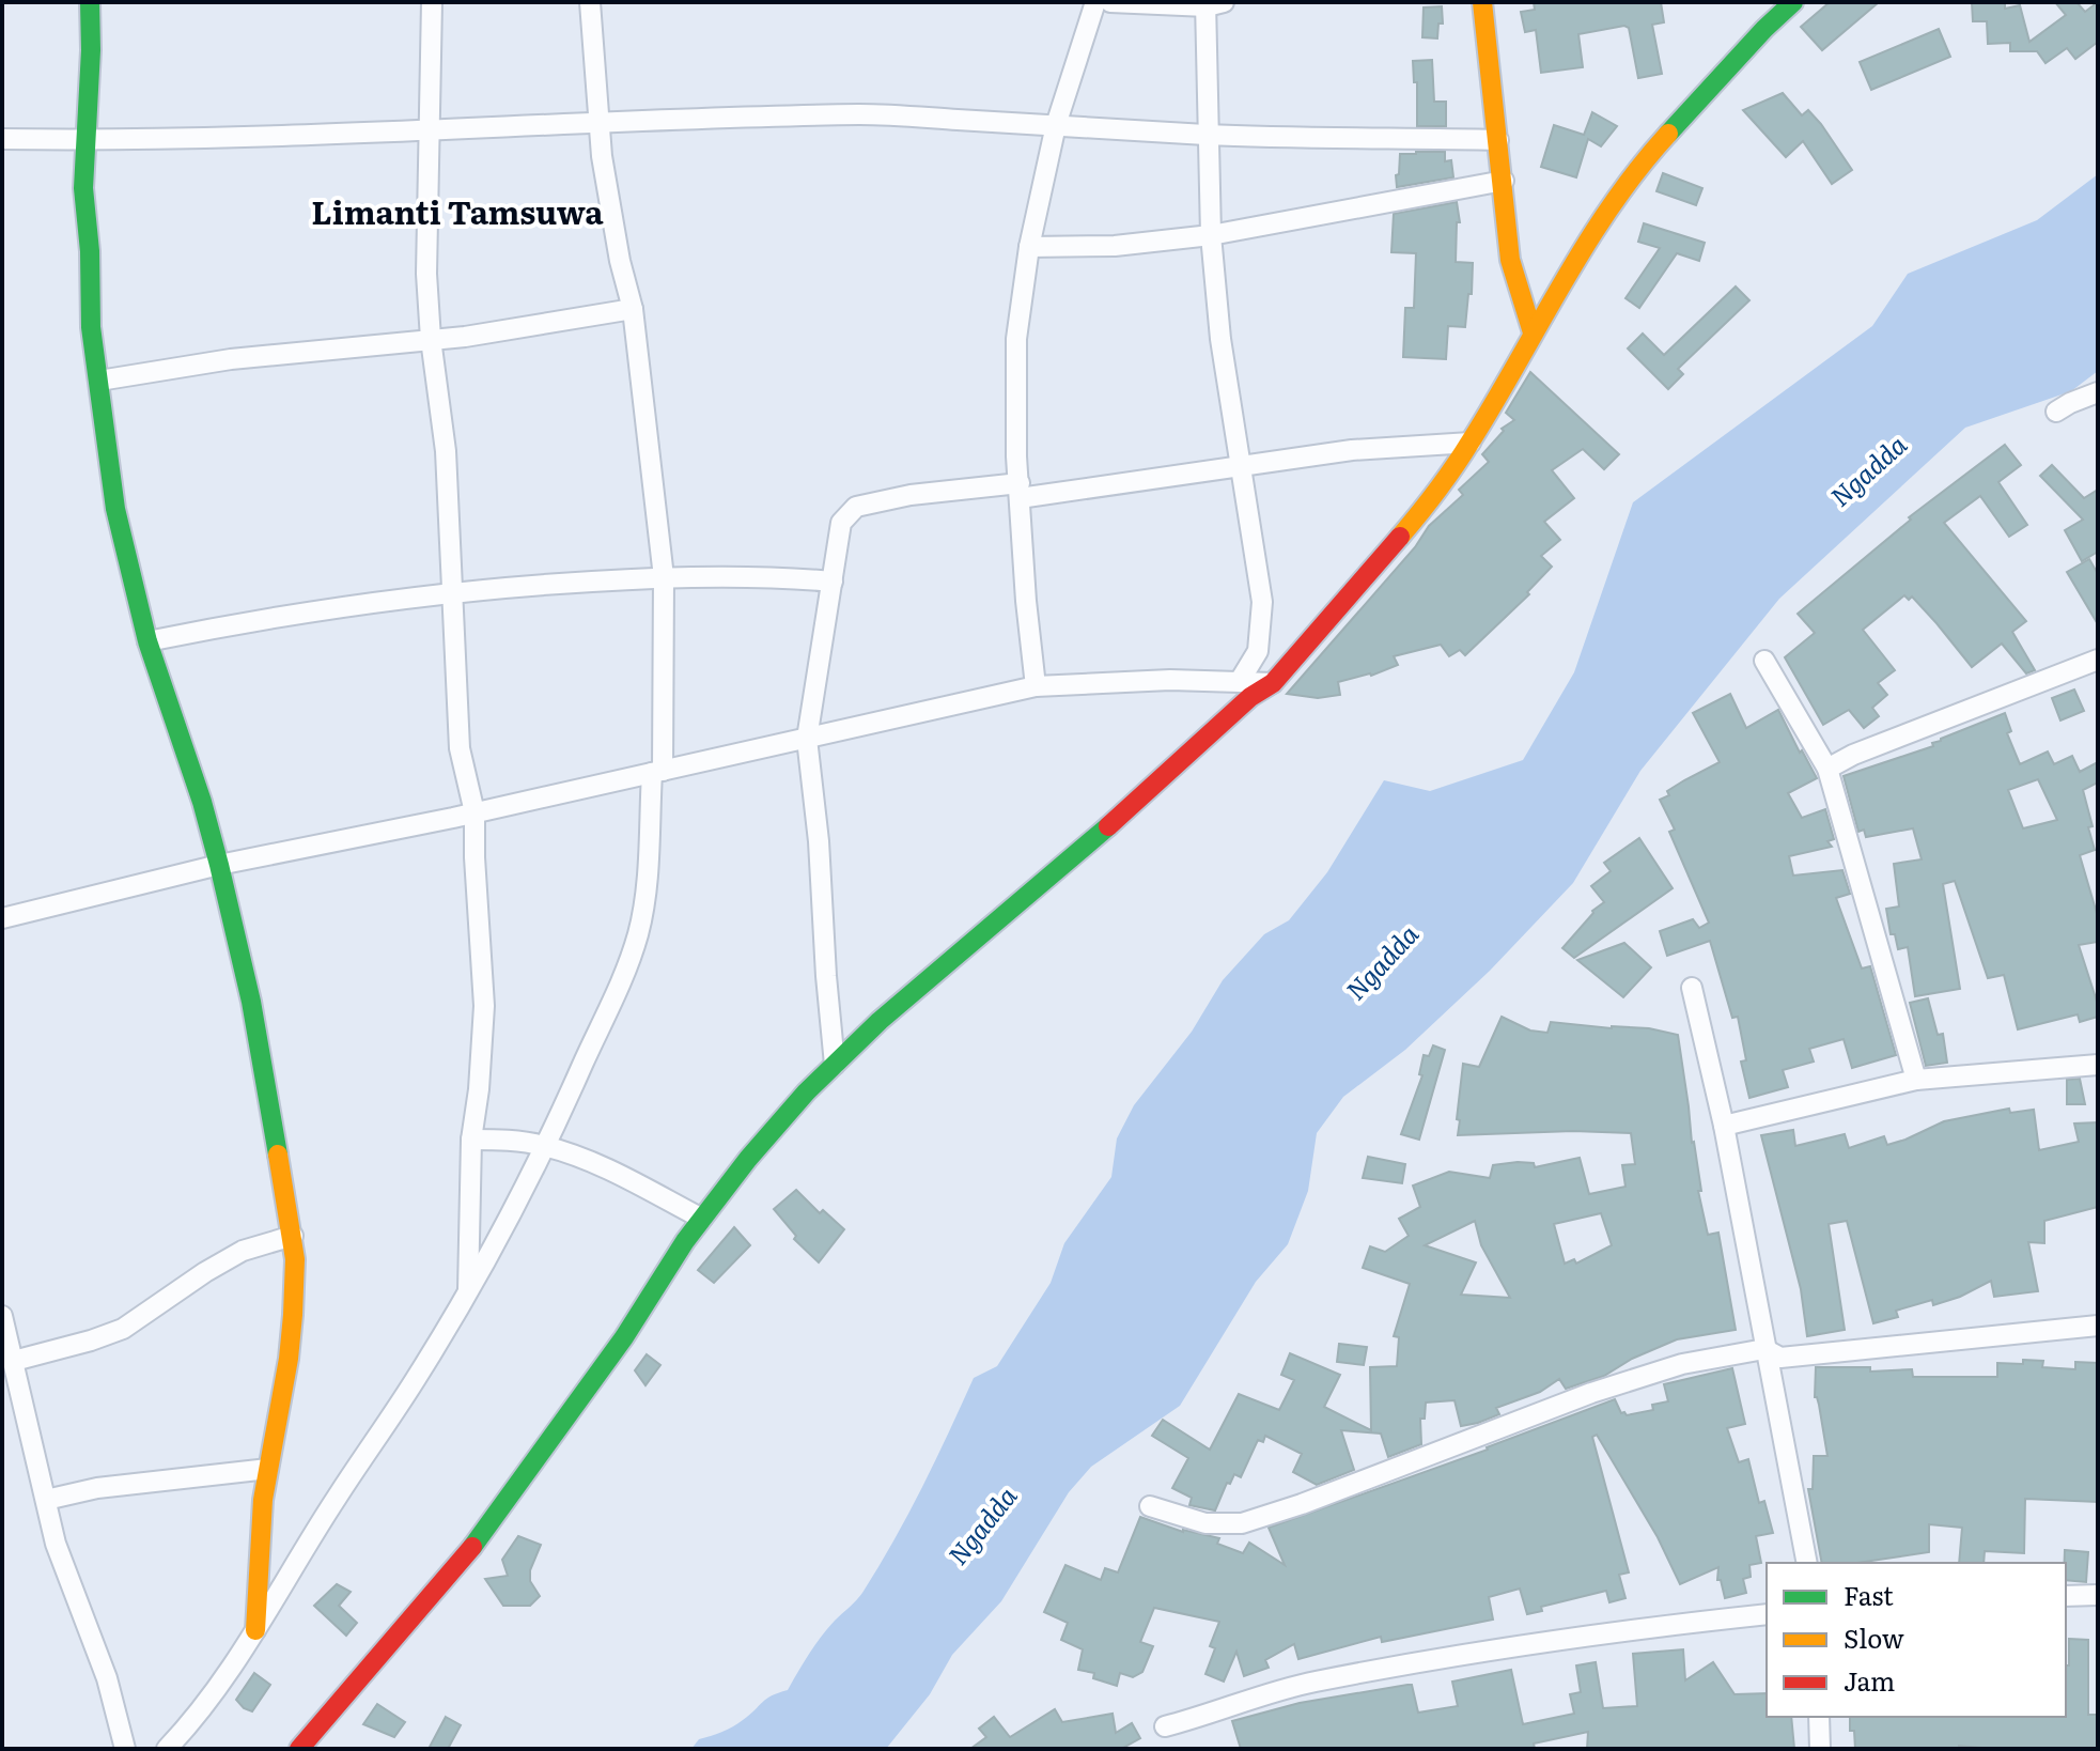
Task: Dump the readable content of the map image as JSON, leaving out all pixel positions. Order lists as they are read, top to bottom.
{
  "districts": ["Limanti Tamsuwa"],
  "water": ["Ngadda"],
  "legend": ["Fast", "Slow", "Jam"]
}
